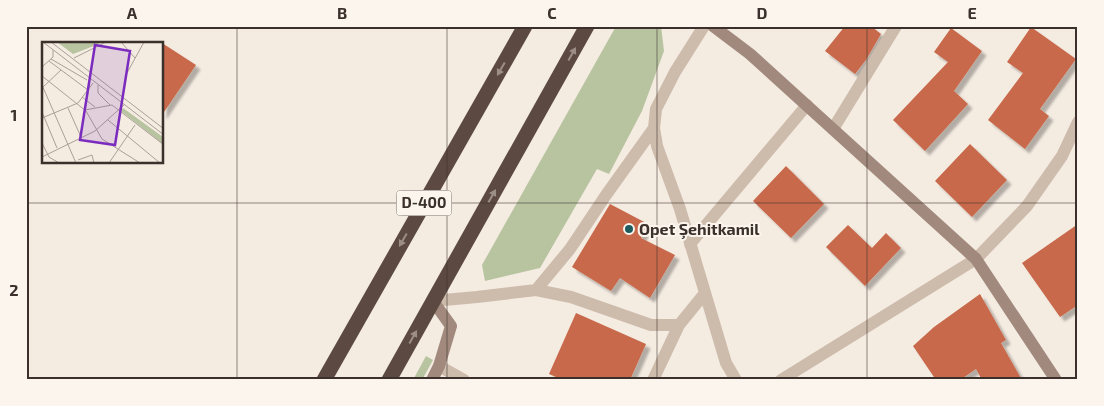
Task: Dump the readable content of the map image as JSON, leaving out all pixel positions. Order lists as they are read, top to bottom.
{
  "streets": {
    "highway": ["D-400"]
  },
  "places": ["Opet Şehitkamil"],
  "grid": {
    "columns": [
      "A",
      "B",
      "C",
      "D",
      "E"
    ],
    "rows": ["1", "2"]
  }
}
